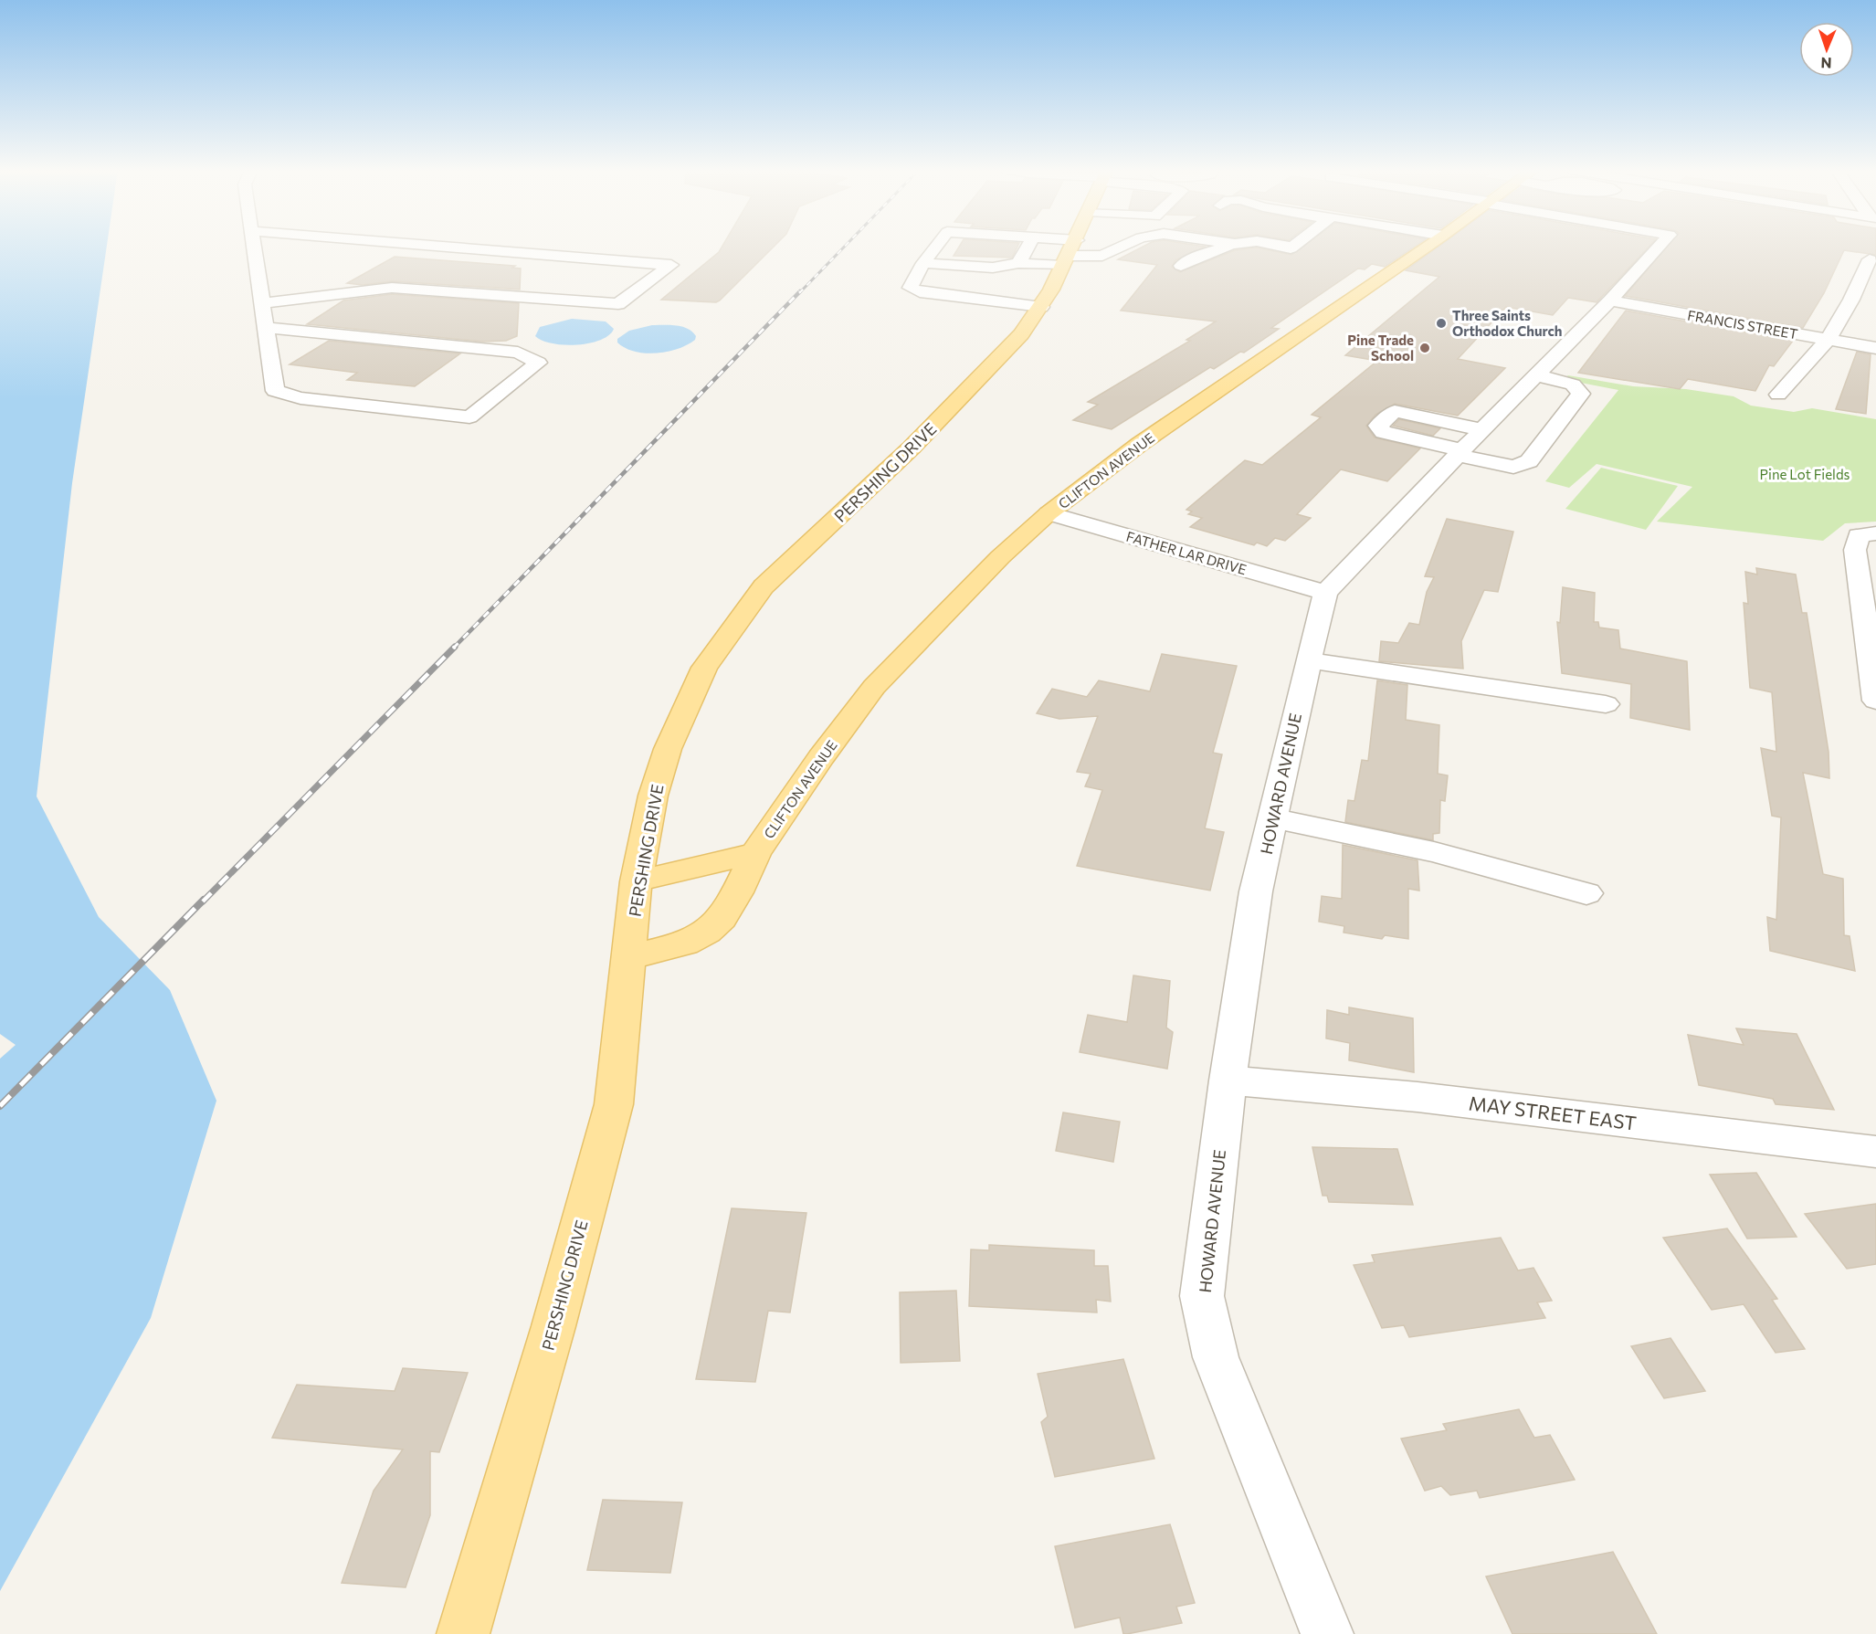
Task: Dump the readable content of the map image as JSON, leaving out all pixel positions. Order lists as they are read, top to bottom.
{
  "streets": {
    "main road": ["CLIFTON AVENUE", "PERSHING DRIVE"],
    "street": [
      "FRANCIS STREET",
      "FATHER LAR DRIVE",
      "HOWARD AVENUE",
      "MAY STREET EAST"
    ]
  },
  "crossings": [
    ["CLIFTON AVENUE", "PERSHING DRIVE"],
    ["CLIFTON AVENUE", "FATHER LAR DRIVE"],
    ["FATHER LAR DRIVE", "HOWARD AVENUE"],
    ["HOWARD AVENUE", "MAY STREET EAST"]
  ],
  "parks": ["Pine Lot Fields"],
  "places": ["Three Saints Orthodox Church", "Pine Trade School"],
  "north": "bottom"
}
